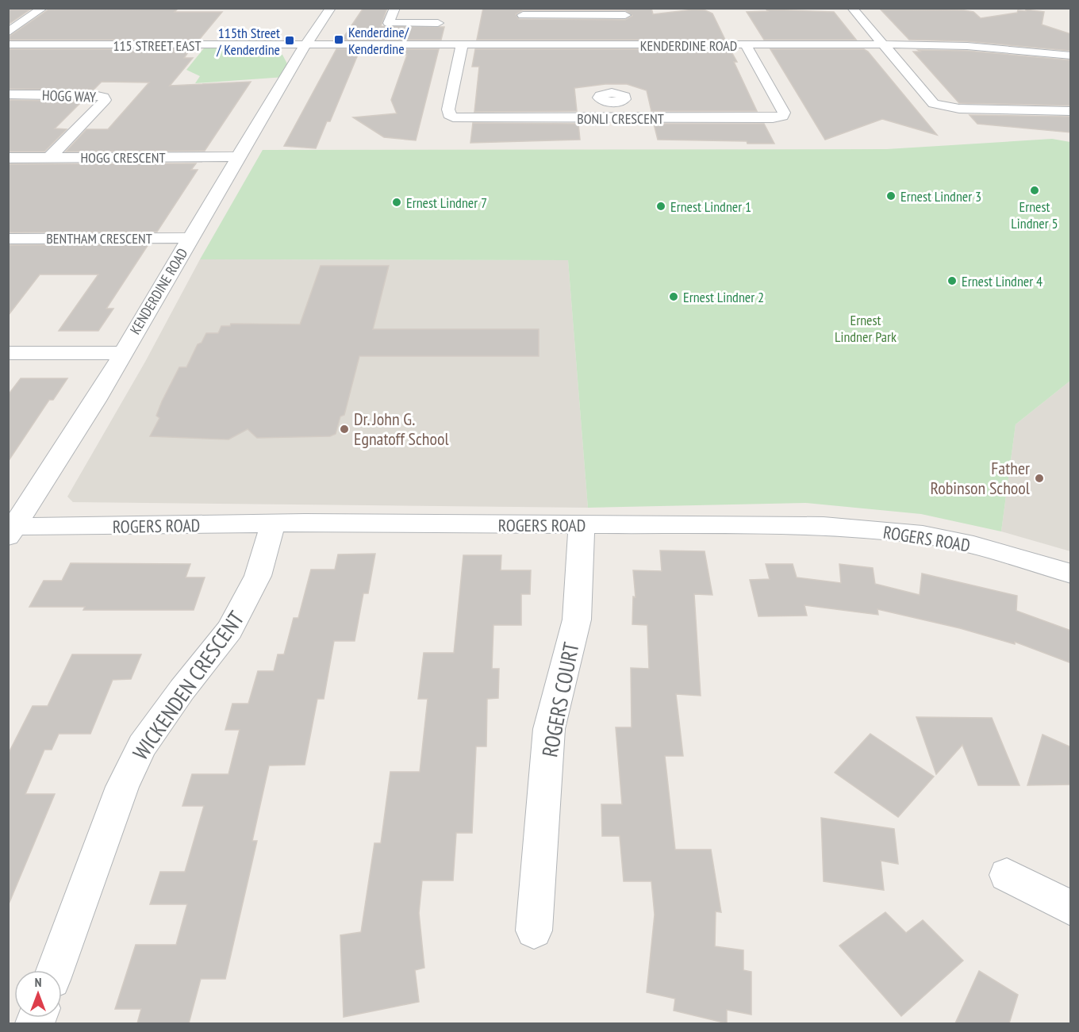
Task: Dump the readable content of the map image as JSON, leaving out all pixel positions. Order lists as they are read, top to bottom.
{
  "streets": {
    "street": [
      "115 STREET EAST",
      "KENDERDINE ROAD",
      "HOGG WAY",
      "BONLI CRESCENT",
      "HOGG CRESCENT",
      "BENTHAM CRESCENT",
      "ROGERS ROAD",
      "WICKENDEN CRESCENT",
      "ROGERS COURT"
    ]
  },
  "crossings": [
    ["115 STREET EAST", "KENDERDINE ROAD"],
    ["KENDERDINE ROAD", "BONLI CRESCENT"],
    ["KENDERDINE ROAD", "HOGG CRESCENT"],
    ["KENDERDINE ROAD", "BENTHAM CRESCENT"],
    ["KENDERDINE ROAD", "ROGERS ROAD"],
    ["HOGG WAY", "HOGG CRESCENT"],
    ["ROGERS ROAD", "WICKENDEN CRESCENT"],
    ["ROGERS ROAD", "ROGERS COURT"]
  ],
  "parks": ["Ernest Lindner Park"],
  "places": {
    "transit": ["Kenderdine/ Kenderdine", "115th Street / Kenderdine"],
    "other": [
      "Ernest Lindner 5",
      "Ernest Lindner 3",
      "Ernest Lindner 7",
      "Ernest Lindner 1",
      "Ernest Lindner 4",
      "Ernest Lindner 2",
      "Dr. John G. Egnatoff School",
      "Father Robinson School"
    ]
  },
  "north": "top"
}
